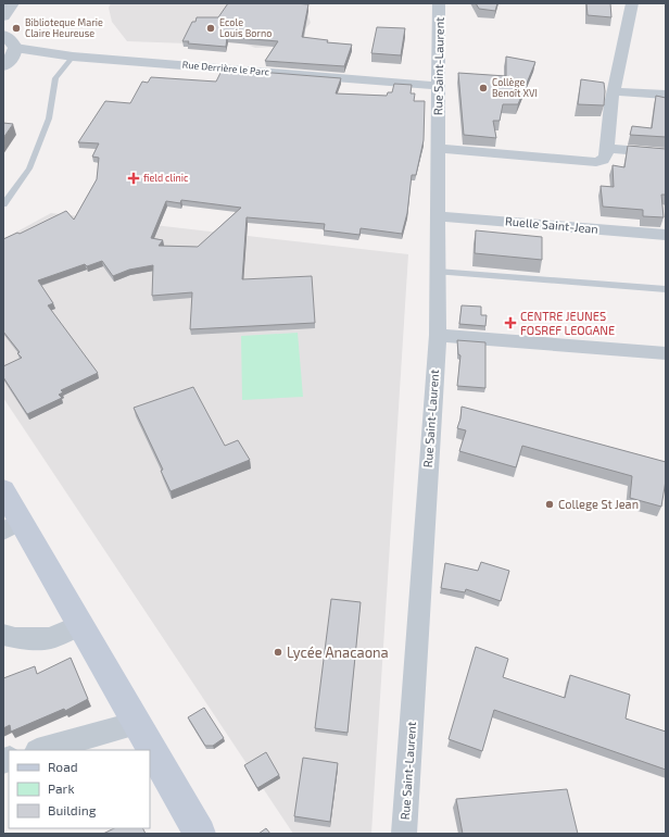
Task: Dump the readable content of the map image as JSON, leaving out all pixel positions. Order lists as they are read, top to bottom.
{
  "streets": {
    "street": ["Rue Saint-Laurent", "Rue Derrière le Parc", "Ruelle Saint-Jean"]
  },
  "crossings": [
    ["Rue Saint-Laurent", "Rue Derrière le Parc"],
    ["Rue Saint-Laurent", "Ruelle Saint-Jean"]
  ],
  "places": {
    "other": [
      "Biblioteque Marie Claire Heureuse",
      "Ecole Louis Borno",
      "Collège Benoît XVI",
      "College St Jean",
      "Lycée Anacaona"
    ],
    "health": ["field clinic", "CENTRE JEUNES FOSREF LEOGANE"]
  },
  "legend": ["Road", "Park", "Building"]
}
